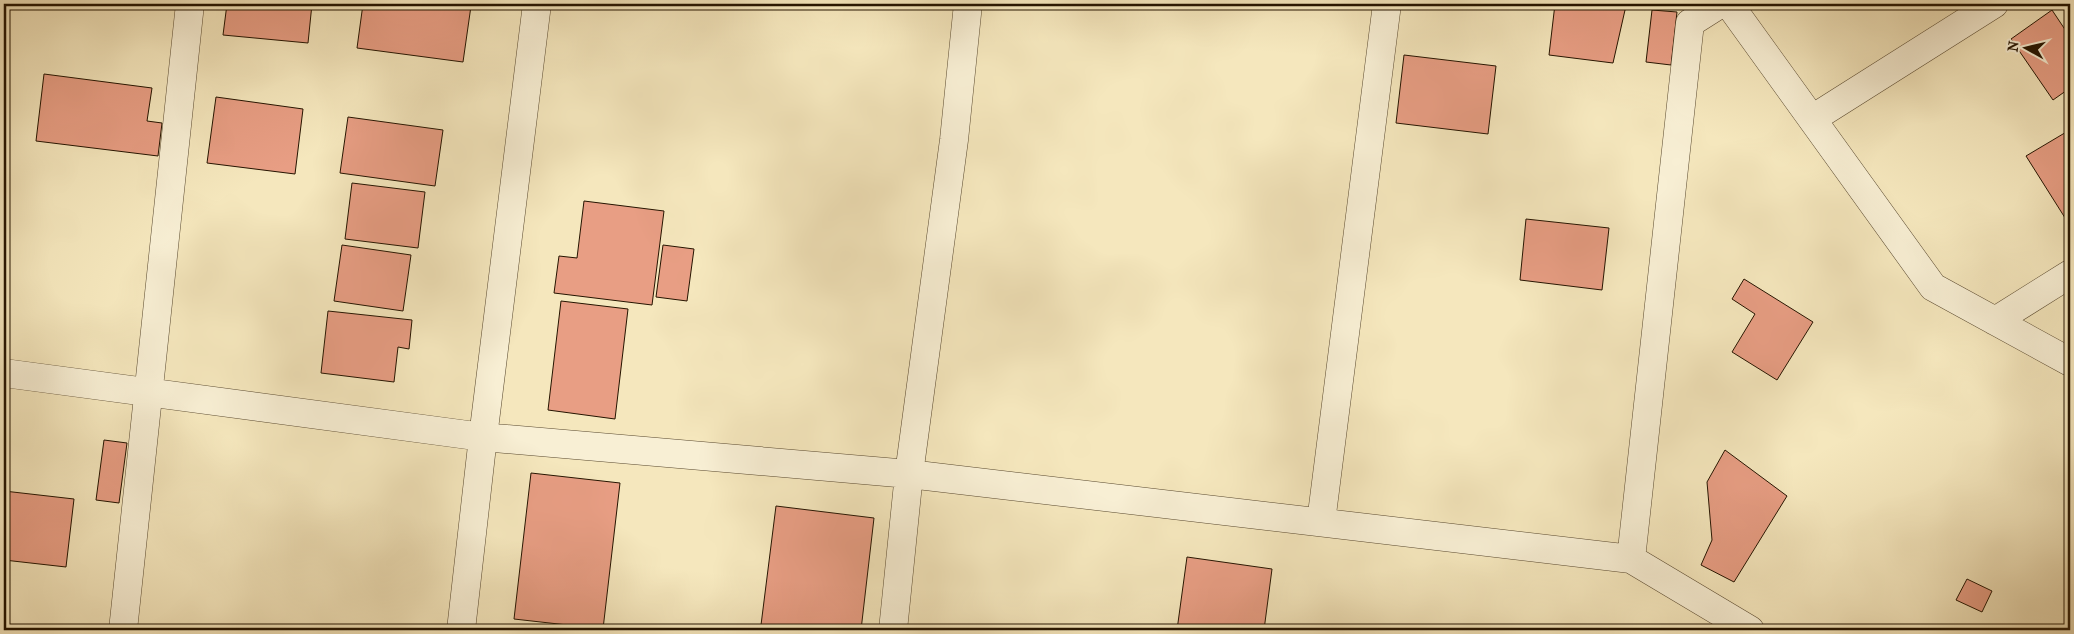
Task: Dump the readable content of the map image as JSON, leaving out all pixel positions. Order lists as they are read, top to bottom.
{
  "north": "left"
}
